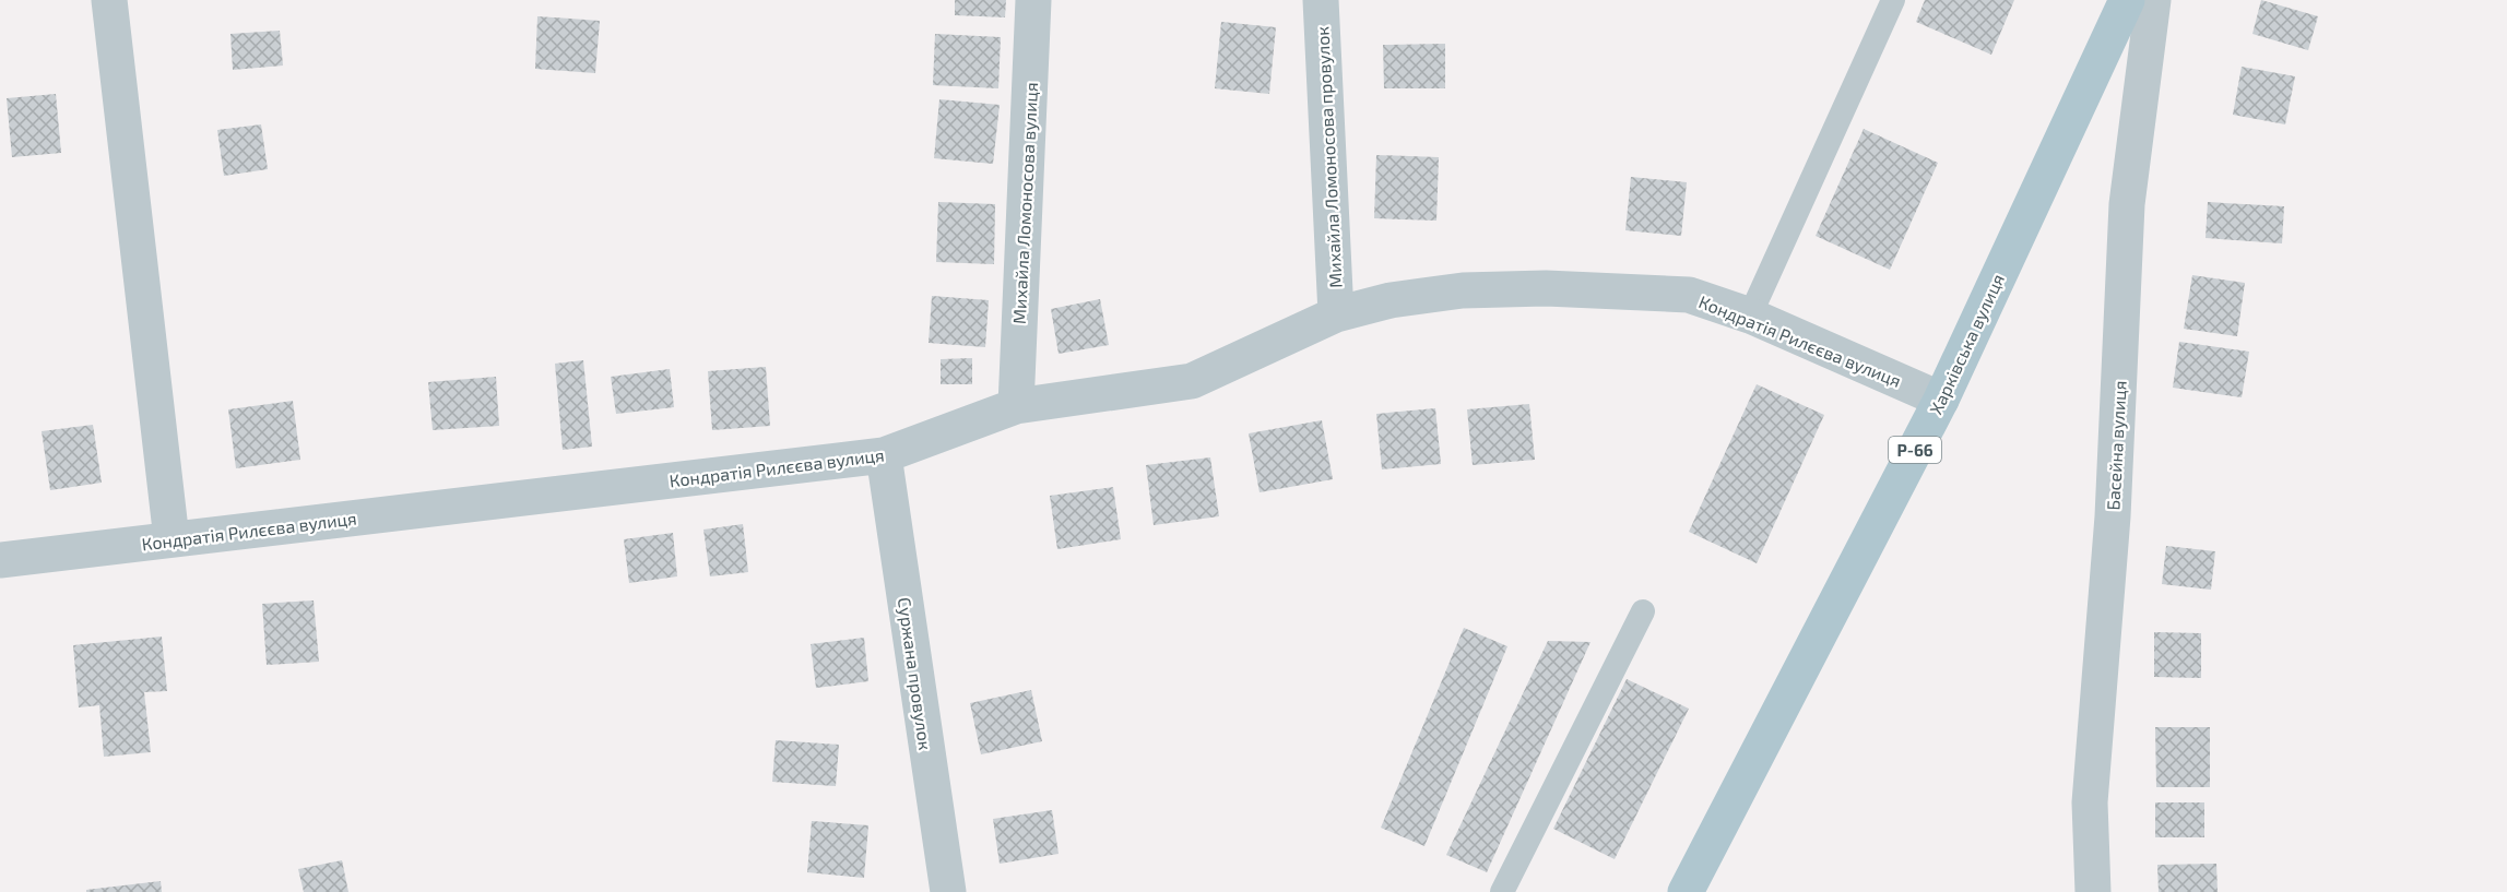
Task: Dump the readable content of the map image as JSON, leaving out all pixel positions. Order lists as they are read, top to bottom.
{
  "streets": {
    "main road": ["Харківська вулиця", "Р-66"],
    "street": [
      "Михайла Ломоносова провулок",
      "Михайла Ломоносова вулиця",
      "Кондратія Рилєєва вулиця",
      "Басейна вулиця",
      "Суржана провулок"
    ]
  },
  "crossings": [
    ["Михайла Ломоносова провулок", "Кондратія Рилєєва вулиця"],
    ["Михайла Ломоносова вулиця", "Кондратія Рилєєва вулиця"],
    ["Кондратія Рилєєва вулиця", "Харківська вулиця"],
    ["Кондратія Рилєєва вулиця", "Суржана провулок"]
  ]
}
